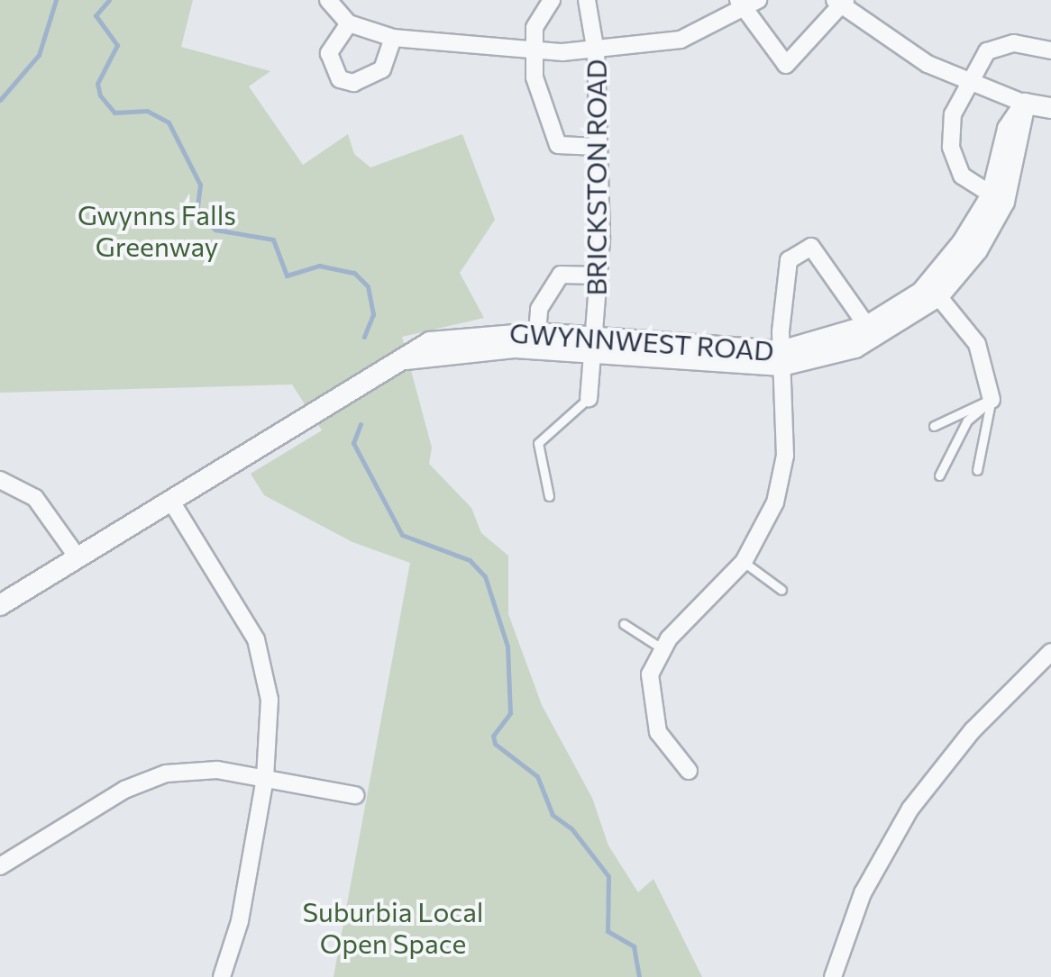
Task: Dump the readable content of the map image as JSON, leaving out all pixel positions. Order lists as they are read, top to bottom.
{
  "streets": {
    "street": ["BRICKSTON ROAD", "GWYNNWEST ROAD"]
  },
  "crossings": [
    ["BRICKSTON ROAD", "GWYNNWEST ROAD"]
  ],
  "parks": ["Gwynns Falls Greenway", "Suburbia Local Open Space"]
}
